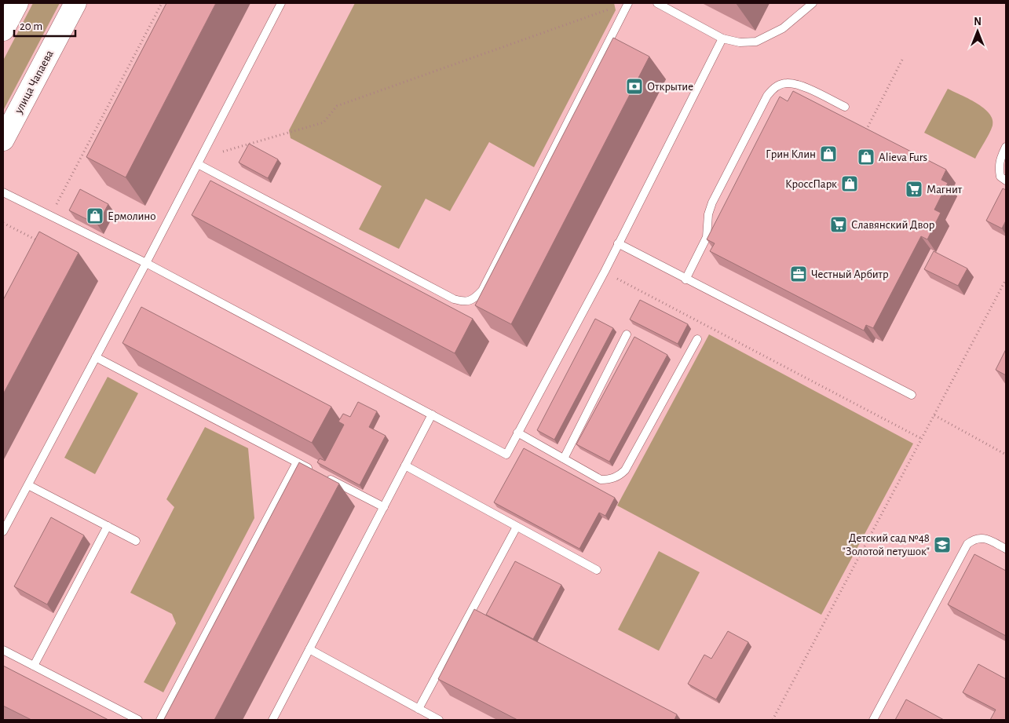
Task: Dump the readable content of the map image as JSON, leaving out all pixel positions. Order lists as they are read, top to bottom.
{
  "streets": {
    "main road": ["улица Чапаева"]
  },
  "places": {
    "bank": ["Открытие"],
    "shop": [
      "Грин Клин",
      "Alieva Furs",
      "КроссПарк",
      "Ермолино"
    ],
    "supermarket": ["Магнит", "Славянский Двор"],
    "office": ["Честный Арбитр"],
    "school or university": ["Детский сад №48 \"Золотой петушок\""]
  },
  "scale_bar": "20 m",
  "north": "top"
}
